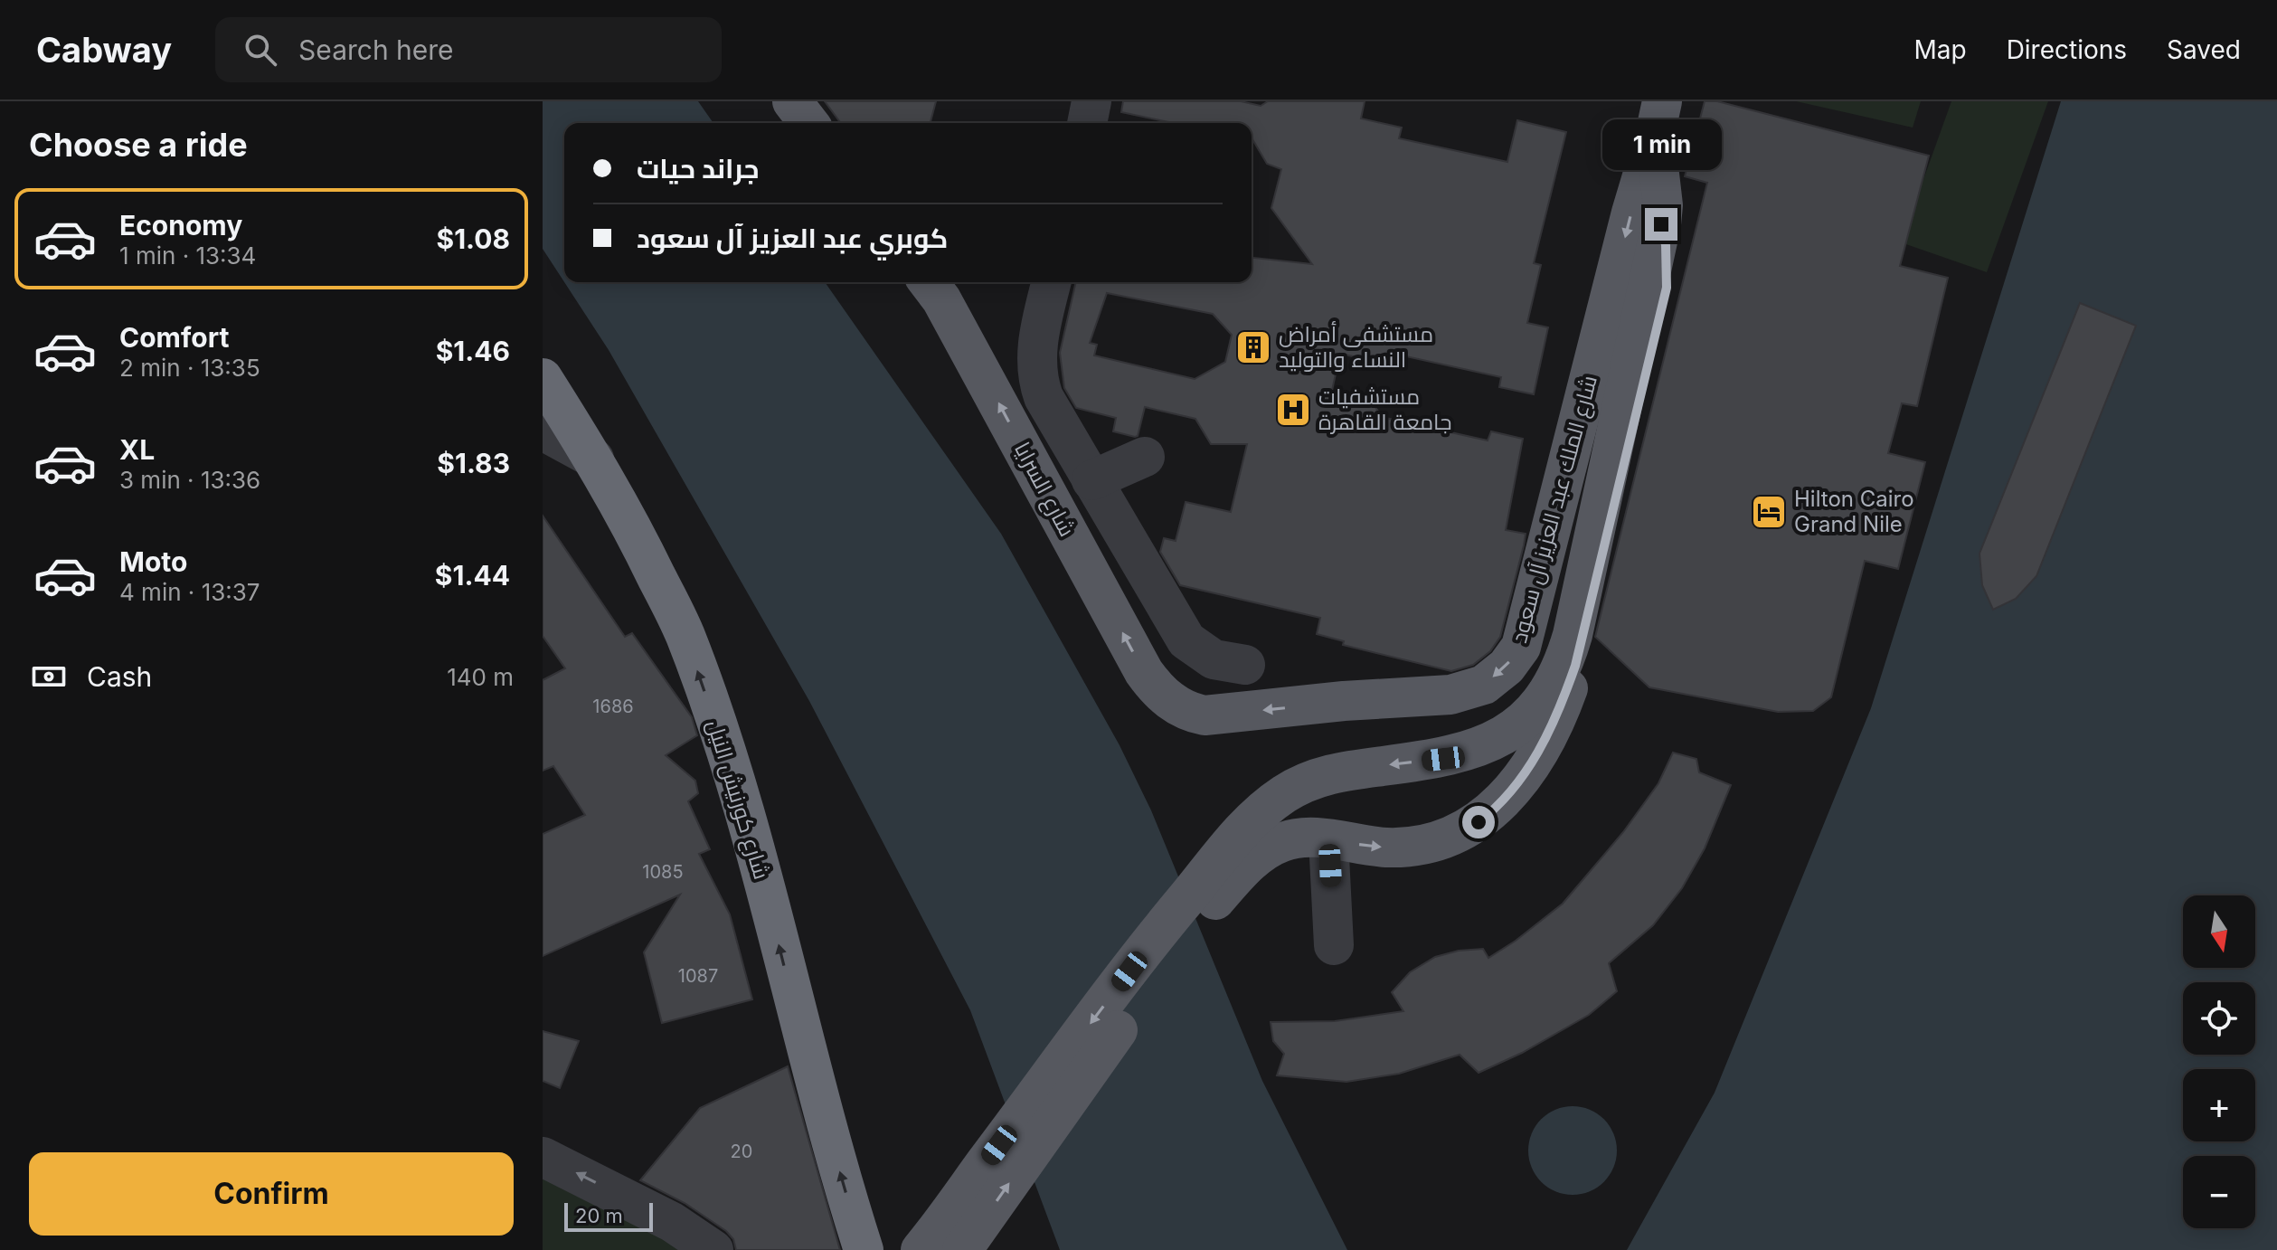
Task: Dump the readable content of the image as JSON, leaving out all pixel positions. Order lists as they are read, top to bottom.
{
  "streets": {
    "highway": ["شارع كورنيش النيل"],
    "main road": ["شارع السرايا", "شارع الملك عبد العزيز آل سعود"]
  },
  "crossings": [
    ["شارع السرايا", "شارع الملك عبد العزيز آل سعود"]
  ],
  "one_way": ["شارع السرايا", "شارع كورنيش النيل"],
  "places": {
    "building": ["مستشفى أمراض النساء والتوليد"],
    "hospital": ["مستشفيات جامعة القاهرة"],
    "hotel": ["Hilton Cairo Grand Nile"]
  },
  "house_numbers": [
    "1686",
    "1085",
    "1087",
    "20"
  ],
  "scale_bar": "20 m",
  "north": "bottom",
  "page": {
    "header": "Cabway",
    "search": "Search here",
    "nav": ["Map", "Directions", "Saved"],
    "heading": "Choose a ride",
    "bubble": "1 min",
    "banner": ["جراند حيات", "كوبري عبد العزيز آل سعود"],
    "list": [
      {
        "name": "Economy",
        "note": "1 min · 13:34",
        "value": "$1.08"
      },
      {
        "name": "Comfort",
        "note": "2 min · 13:35",
        "value": "$1.46"
      },
      {
        "name": "XL",
        "note": "3 min · 13:36",
        "value": "$1.83"
      },
      {
        "name": "Moto",
        "note": "4 min · 13:37",
        "value": "$1.44"
      }
    ],
    "pay": ["Cash", "140 m"],
    "map_buttons": ["+", "−"],
    "buttons": "Confirm",
    "scale": "20 m"
  }
}
